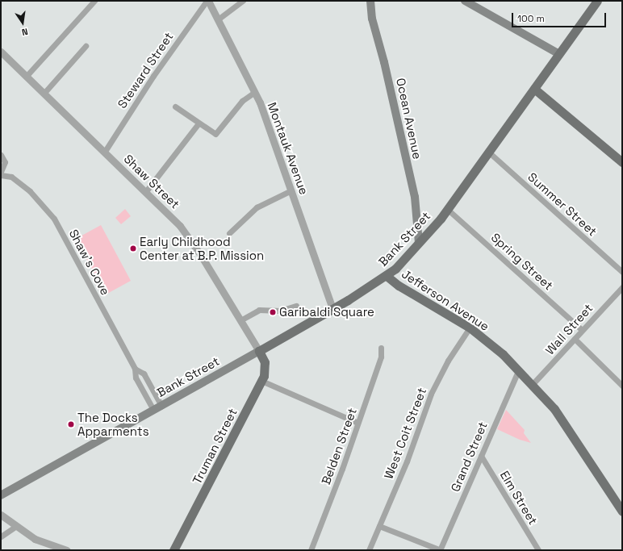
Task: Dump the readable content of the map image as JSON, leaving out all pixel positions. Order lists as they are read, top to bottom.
{
  "streets": {
    "main road": [
      "Ocean Avenue",
      "Bank Street",
      "Jefferson Avenue",
      "Truman Street"
    ],
    "street": [
      "Steward Street",
      "Montauk Avenue",
      "Shaw Street",
      "Summer Street",
      "Spring Street",
      "Shaw's Cove",
      "Wall Street",
      "West Coit Street",
      "Belden Street",
      "Grand Street",
      "Elm Street"
    ]
  },
  "crossings": [
    ["Steward Street", "Montauk Avenue"],
    ["Steward Street", "Shaw Street"],
    ["Ocean Avenue", "Bank Street"],
    ["Montauk Avenue", "Bank Street"],
    ["Shaw Street", "Bank Street"],
    ["Shaw Street", "Truman Street"],
    ["Summer Street", "Bank Street"],
    ["Bank Street", "Spring Street"],
    ["Bank Street", "Shaw's Cove"],
    ["Bank Street", "Jefferson Avenue"],
    ["Bank Street", "Truman Street"],
    ["Spring Street", "Wall Street"],
    ["Jefferson Avenue", "Wall Street"],
    ["Jefferson Avenue", "West Coit Street"],
    ["Jefferson Avenue", "Grand Street"],
    ["Grand Street", "Elm Street"]
  ],
  "places": ["Early Childhood Center at B.P. Mission", "Garibaldi Square", "The Docks Apparments"],
  "scale_bar": "100 m",
  "north": "bottom"
}
